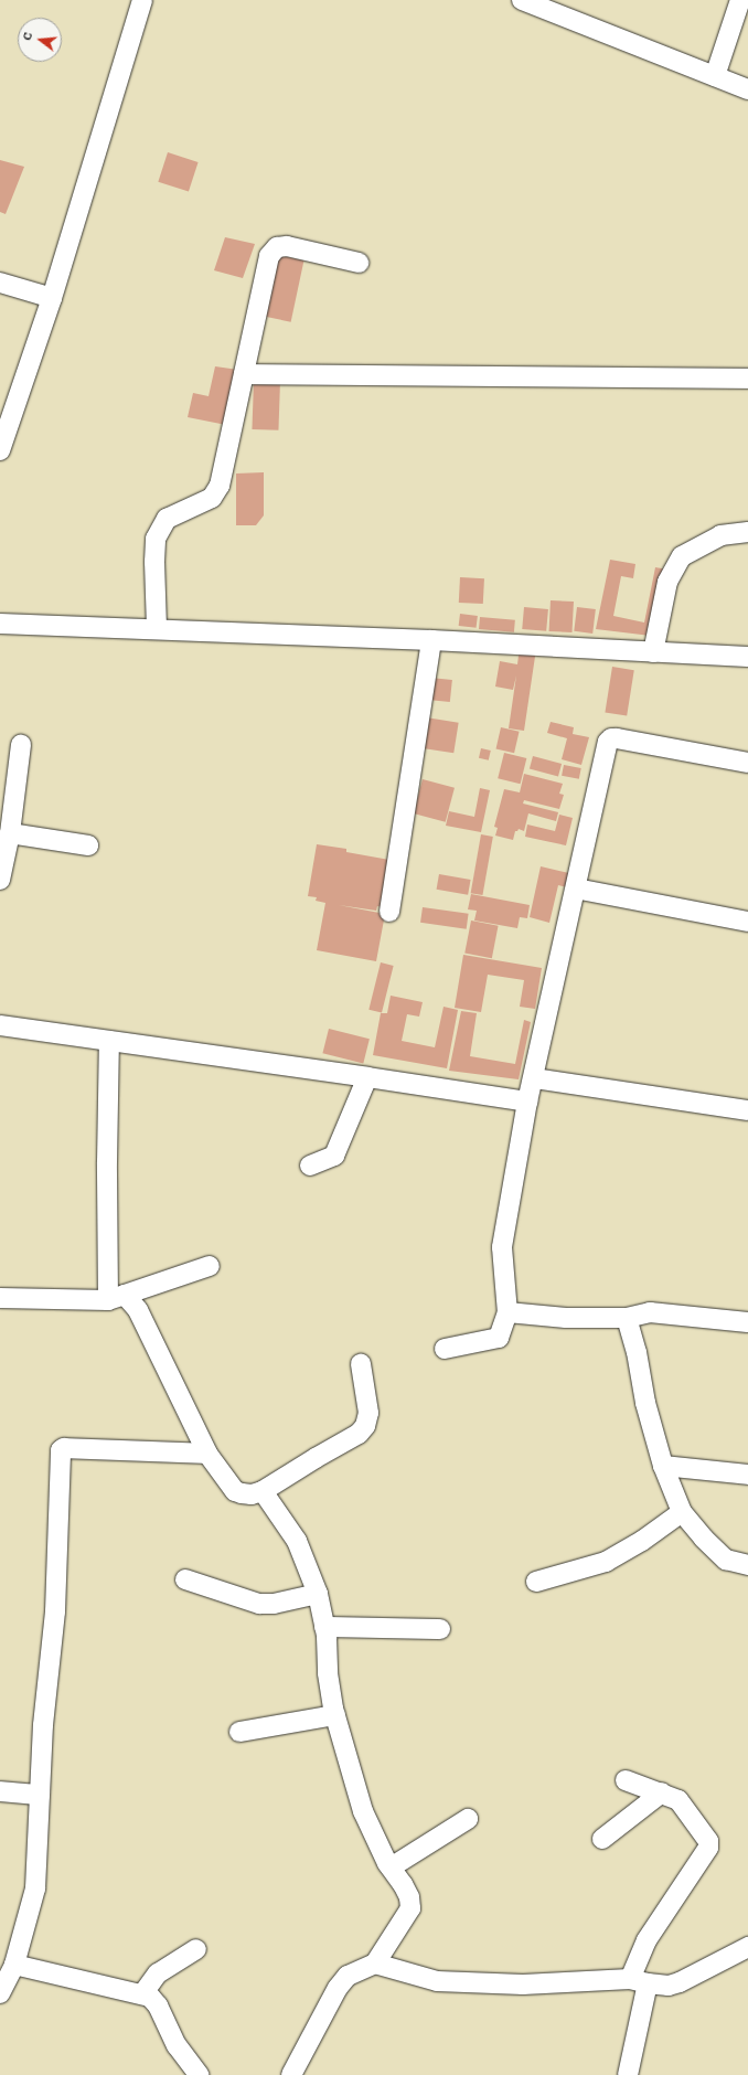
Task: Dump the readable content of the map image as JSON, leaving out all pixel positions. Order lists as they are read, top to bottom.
{
  "north": "left"
}
